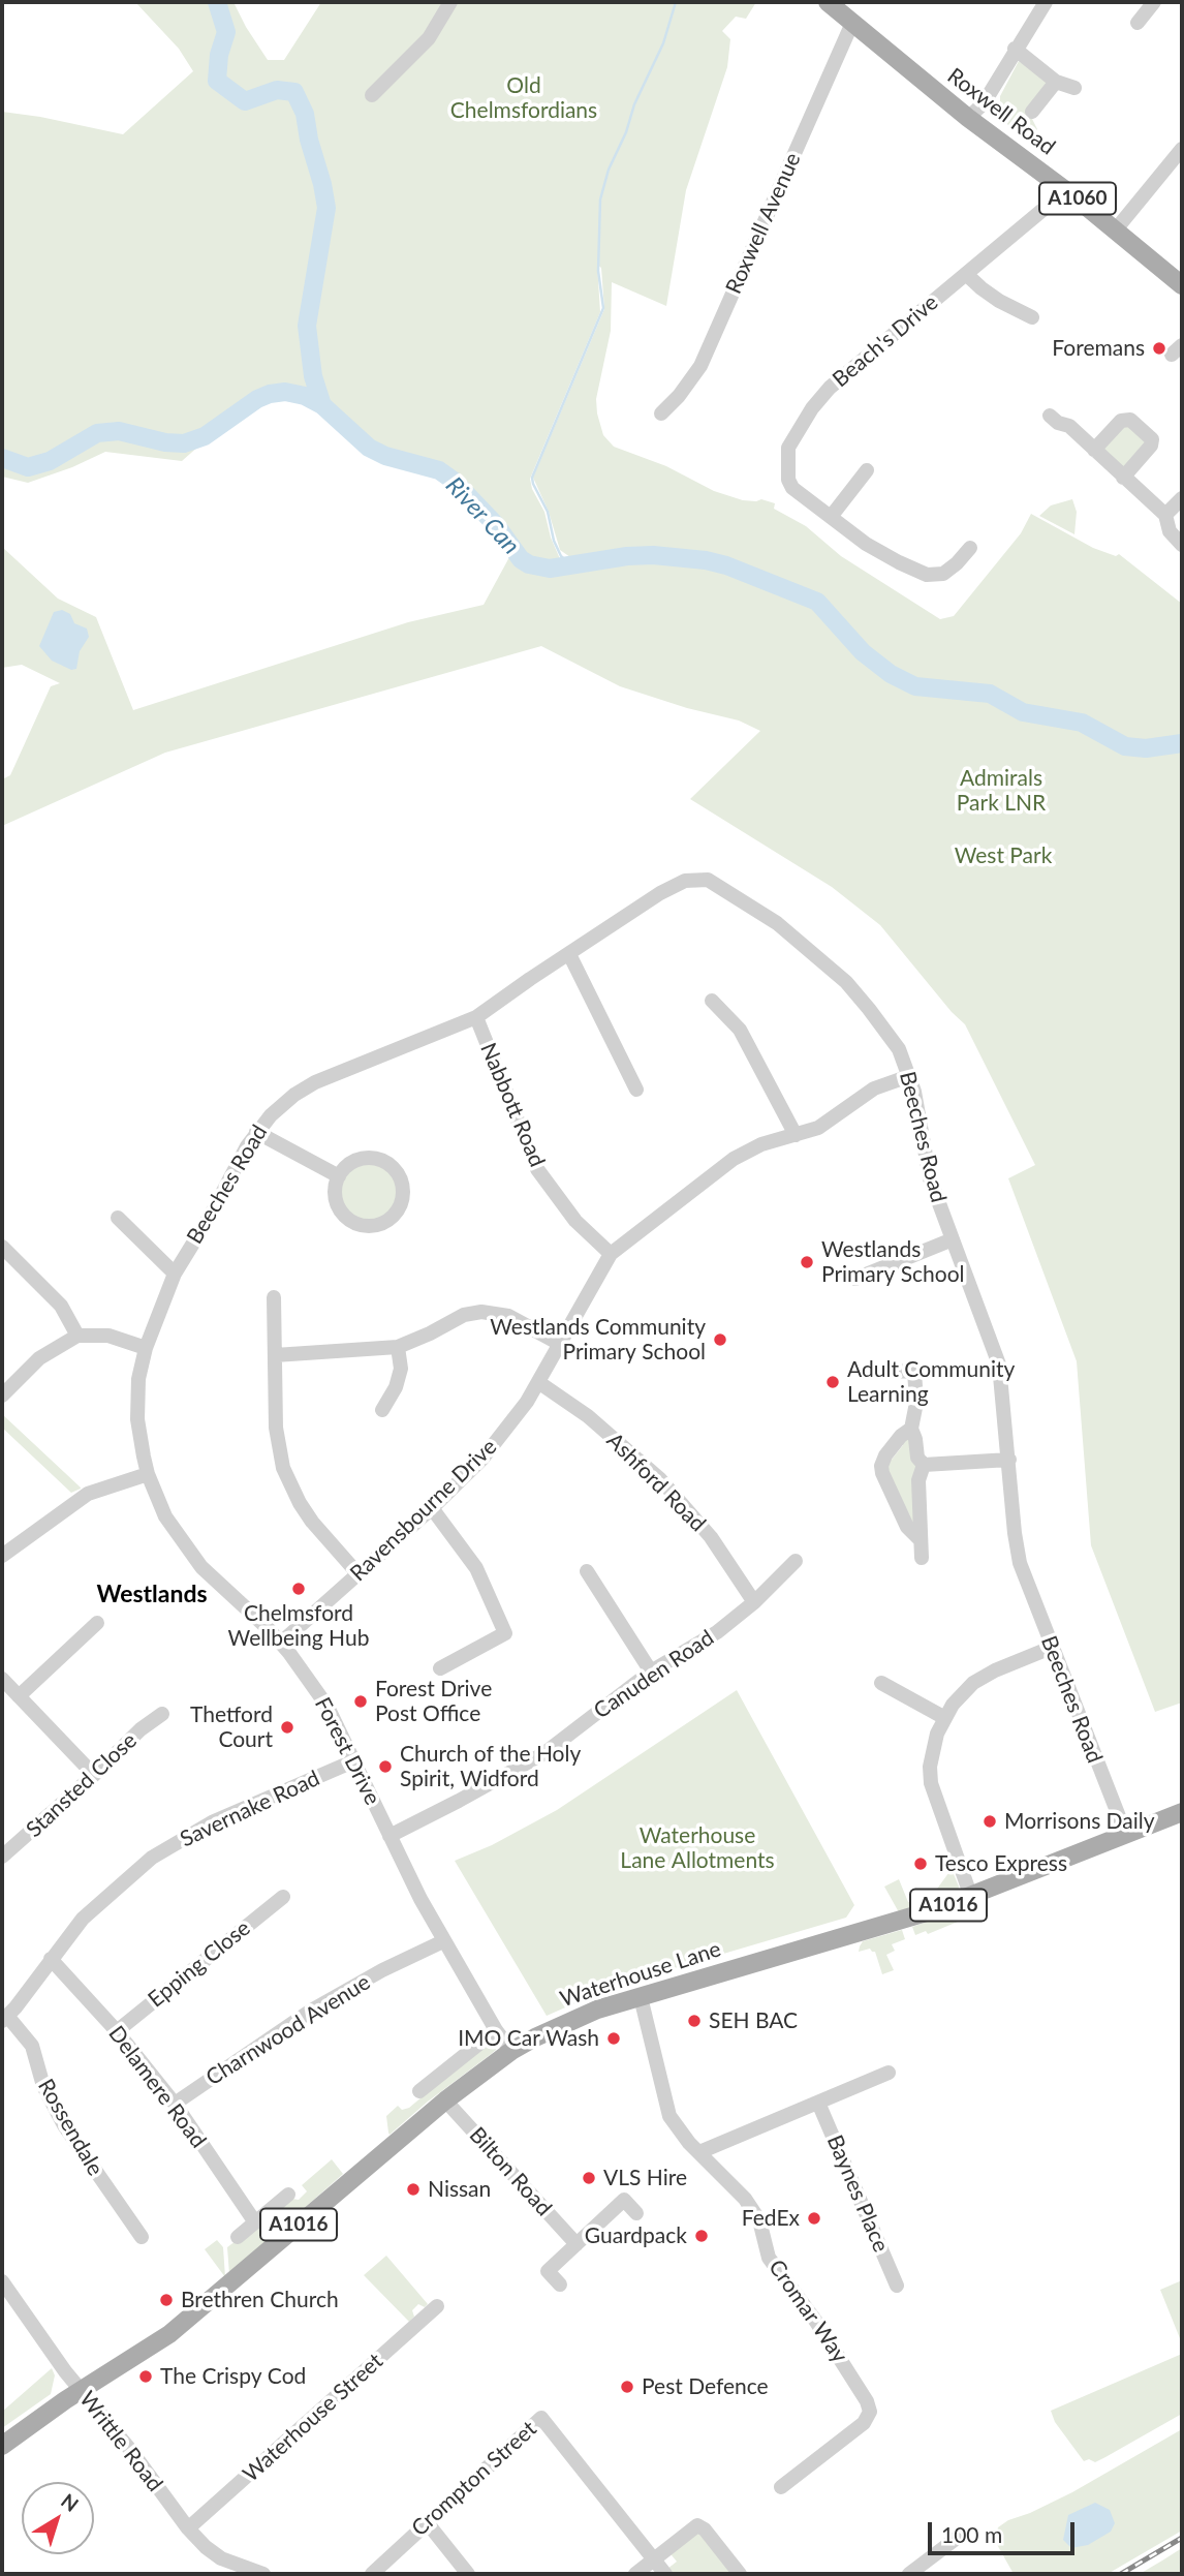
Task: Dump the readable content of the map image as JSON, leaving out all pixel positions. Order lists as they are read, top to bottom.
{
  "streets": {
    "main road": [
      "Roxwell Road",
      "A1060",
      "A1016",
      "Waterhouse Lane"
    ],
    "street": [
      "Roxwell Avenue",
      "Beach's Drive",
      "Nabbott Road",
      "Beeches Road",
      "Ashford Road",
      "Ravensbourne Drive",
      "Canuden Road",
      "Forest Drive",
      "Stansted Close",
      "Savernake Road",
      "Epping Close",
      "Charnwood Avenue",
      "Delamere Road",
      "Rossendale",
      "Bilton Road",
      "Baynes Place",
      "Cromar Way",
      "Waterhouse Street",
      "Writtle Road",
      "Crompton Street"
    ]
  },
  "crossings": [
    ["Roxwell Road", "Roxwell Avenue"],
    ["Roxwell Road", "Beach's Drive"],
    ["Nabbott Road", "Beeches Road"],
    ["Nabbott Road", "Ravensbourne Drive"],
    ["Beeches Road", "Ravensbourne Drive"],
    ["Beeches Road", "Forest Drive"],
    ["Beeches Road", "Waterhouse Lane"],
    ["Ashford Road", "Ravensbourne Drive"],
    ["Ashford Road", "Canuden Road"],
    ["Ravensbourne Drive", "Forest Drive"],
    ["Canuden Road", "Forest Drive"],
    ["Forest Drive", "Savernake Road"],
    ["Forest Drive", "Waterhouse Lane"],
    ["Forest Drive", "Charnwood Avenue"],
    ["Savernake Road", "Delamere Road"],
    ["Savernake Road", "Rossendale"],
    ["A1016", "Waterhouse Lane"],
    ["A1016", "Writtle Road"],
    ["Epping Close", "Delamere Road"],
    ["Waterhouse Lane", "Bilton Road"],
    ["Waterhouse Lane", "Cromar Way"],
    ["Waterhouse Lane", "Writtle Road"],
    ["Charnwood Avenue", "Delamere Road"],
    ["Waterhouse Street", "Writtle Road"]
  ],
  "districts": ["Westlands"],
  "water": ["River Can"],
  "parks": [
    "Old Chelmsfordians",
    "Admirals Park LNR",
    "West Park",
    "Waterhouse Lane Allotments"
  ],
  "places": [
    "Foremans",
    "Westlands Primary School",
    "Westlands Community Primary School",
    "Adult Community Learning",
    "Chelmsford Wellbeing Hub",
    "Forest Drive Post Office",
    "Thetford Court",
    "Church of the Holy Spirit, Widford",
    "Morrisons Daily",
    "Tesco Express",
    "SEH BAC",
    "IMO Car Wash",
    "VLS Hire",
    "Nissan",
    "FedEx",
    "Guardpack",
    "Brethren Church",
    "The Crispy Cod",
    "Pest Defence"
  ],
  "scale_bar": "100 m",
  "north": "top right"
}
